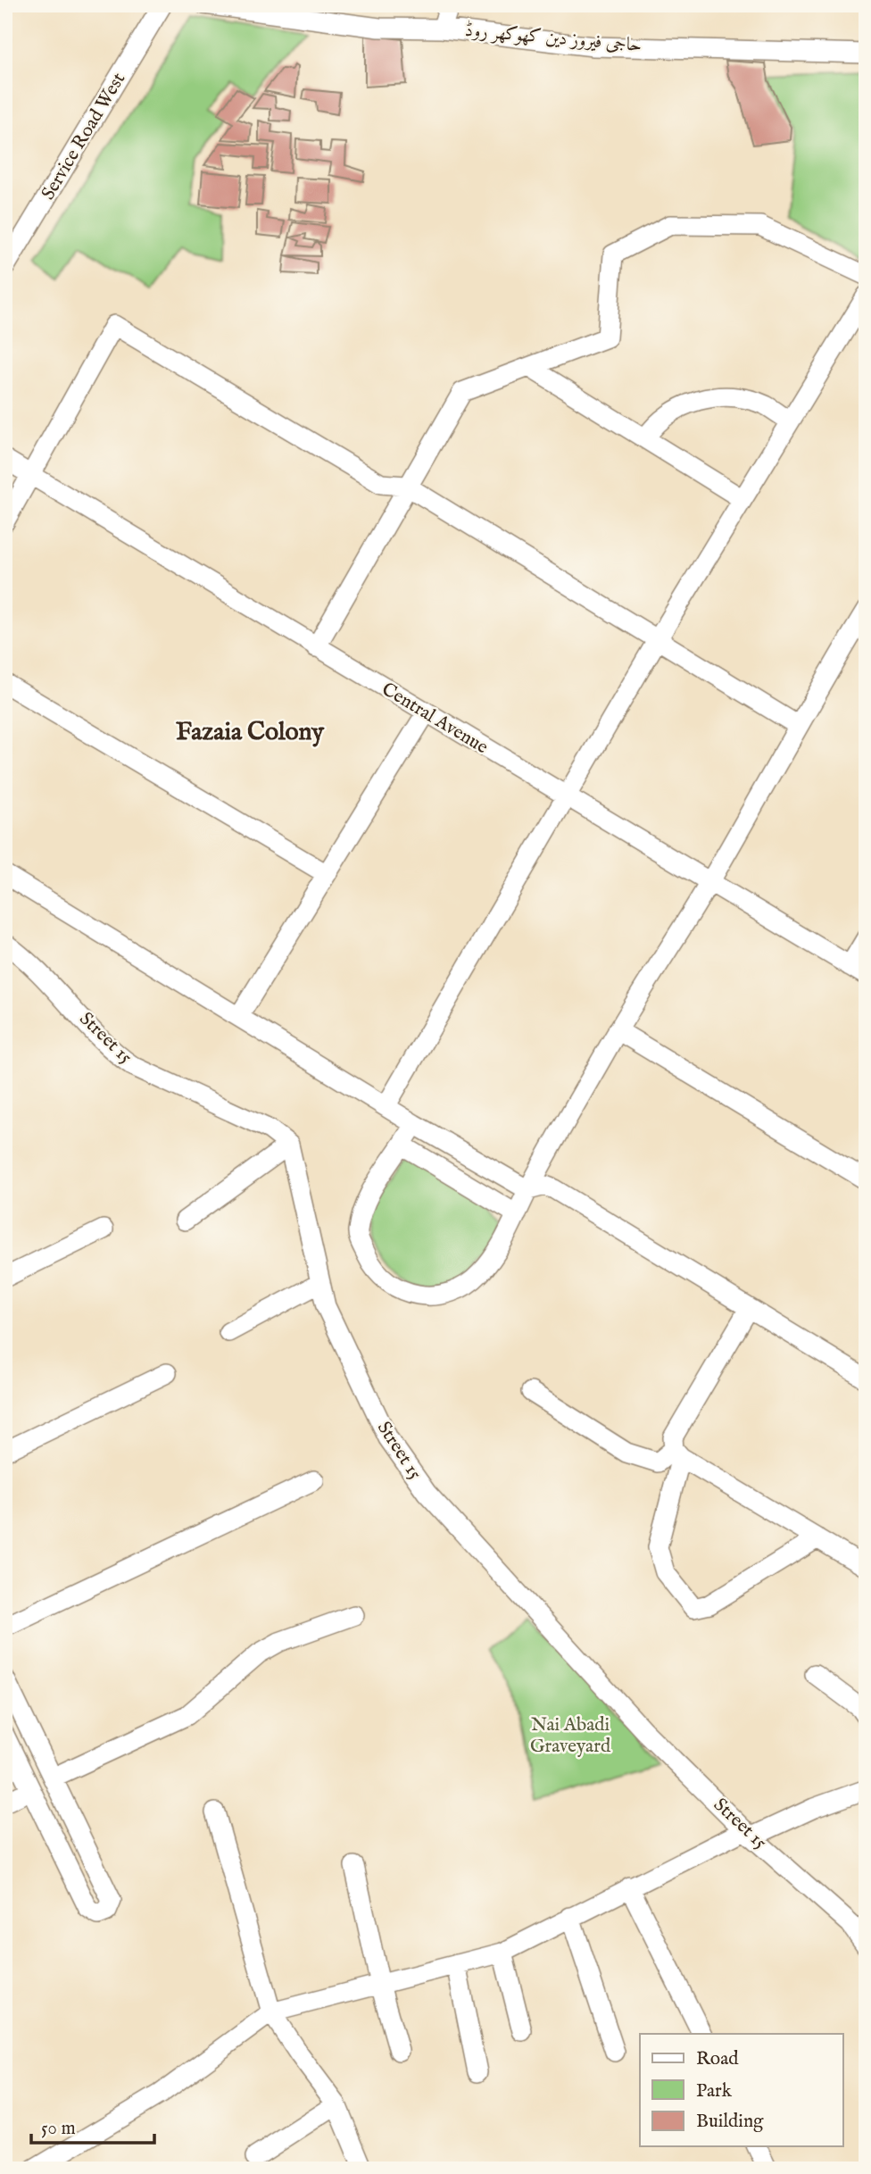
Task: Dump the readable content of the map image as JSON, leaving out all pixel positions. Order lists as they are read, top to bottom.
{
  "streets": {
    "street": [
      "حاجی فیروز دین کھوکھر روڈ",
      "Service Road West",
      "Central Avenue",
      "Street 15"
    ]
  },
  "districts": ["Fazaia Colony"],
  "parks": ["Nai Abadi Graveyard"],
  "legend": ["Road", "Park", "Building"],
  "scale_bar": "50 m"
}
